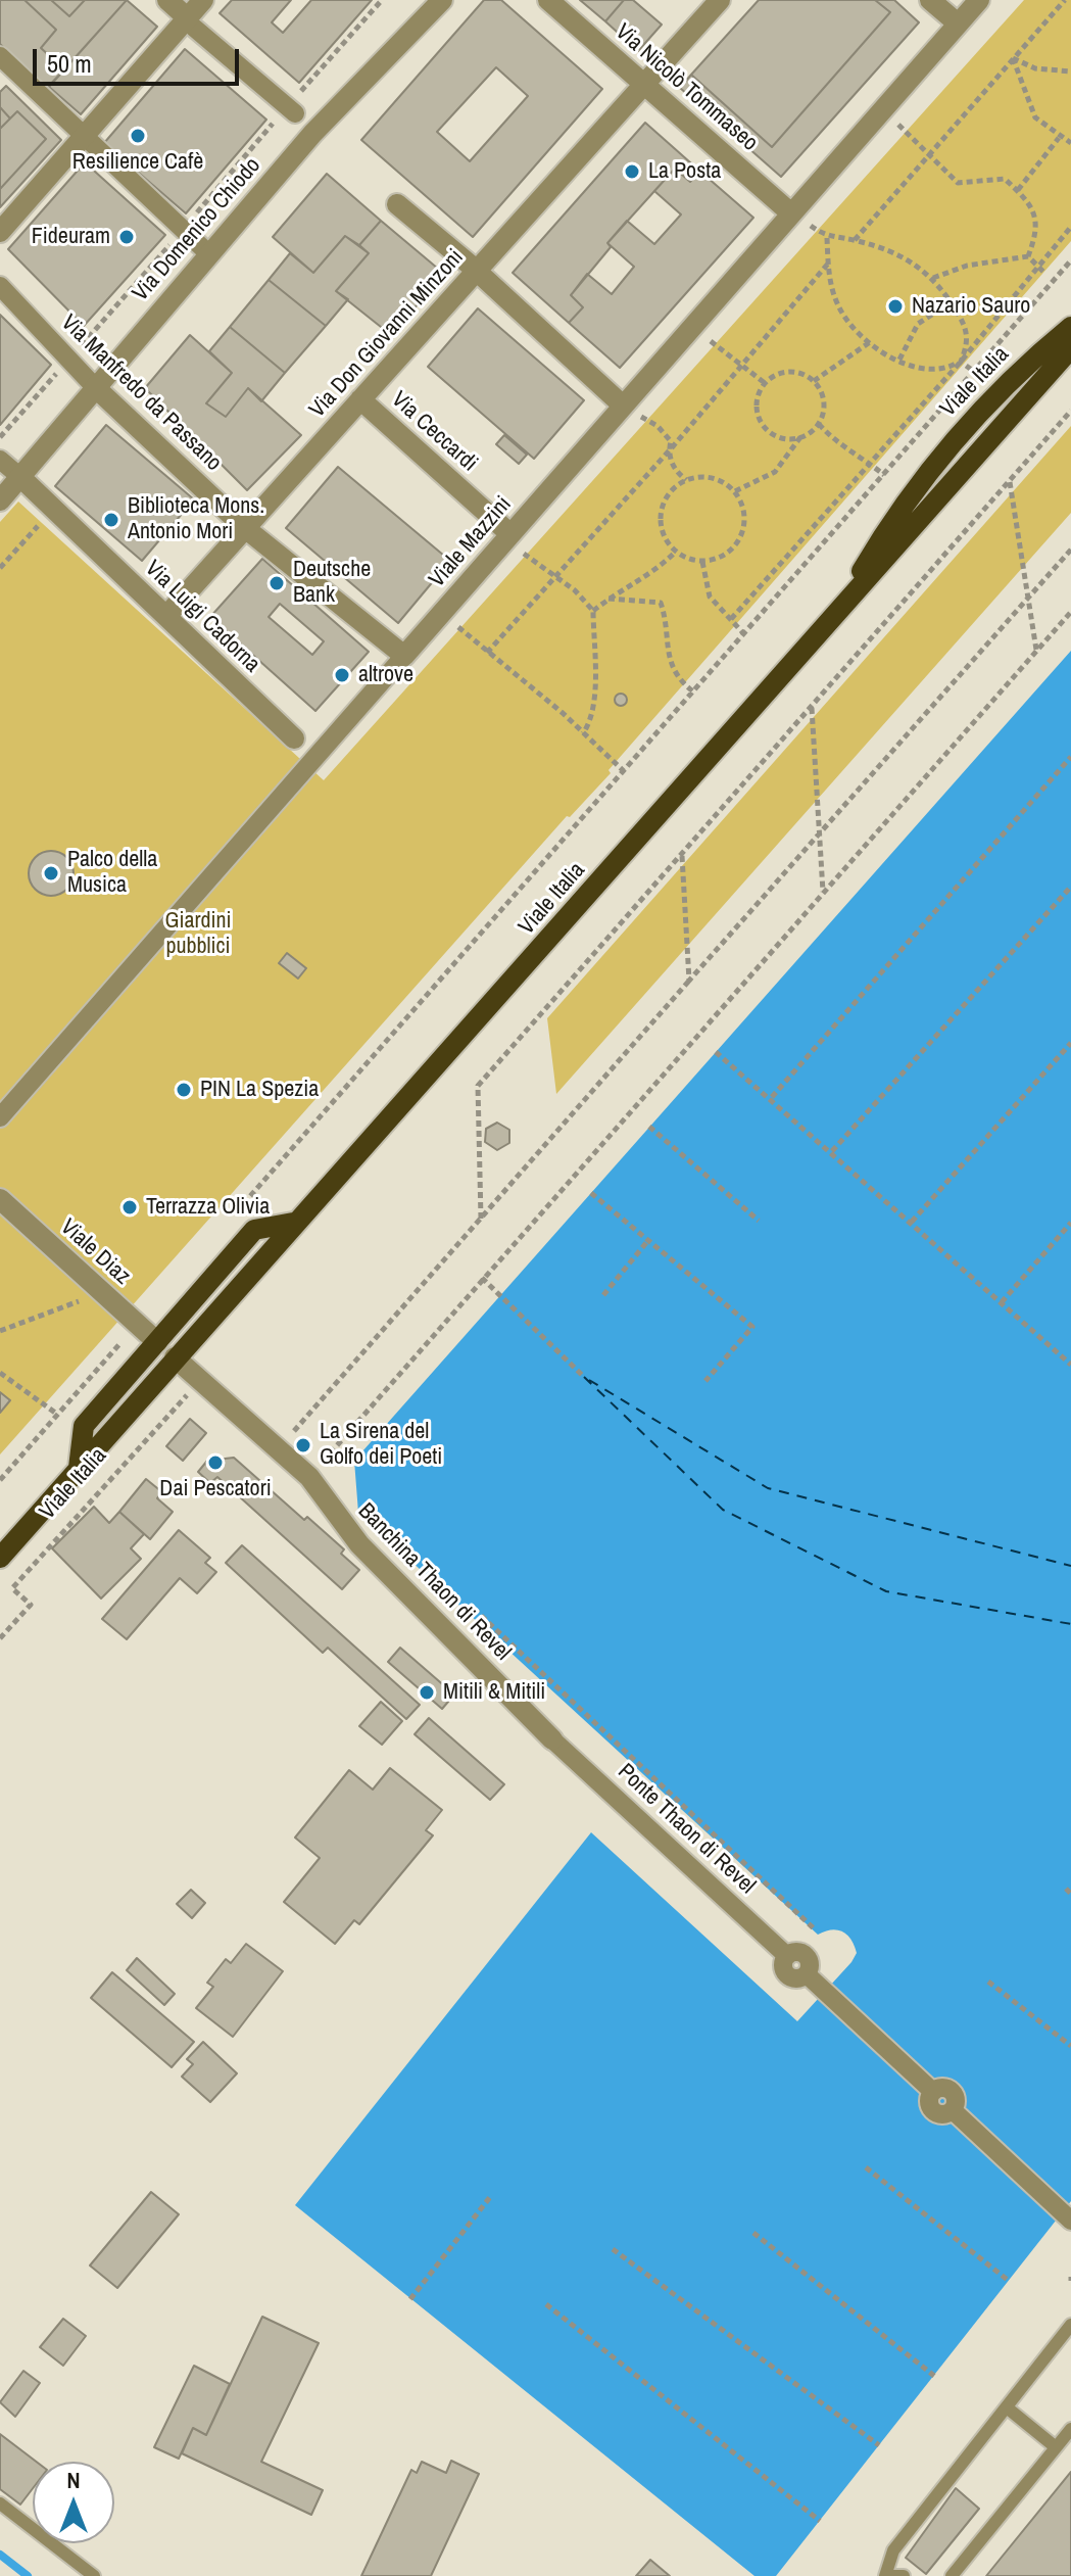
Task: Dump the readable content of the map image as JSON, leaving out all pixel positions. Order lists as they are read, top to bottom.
{
  "streets": {
    "main road": ["Viale Italia"],
    "street": [
      "Via Nicolò Tommaseo",
      "Via Domenico Chiodo",
      "Via Don Giovanni Minzoni",
      "Via Manfredo da Passano",
      "Via Ceccardi",
      "Viale Mazzini",
      "Via Luigi Cadorna",
      "Viale Diaz",
      "Banchina Thaon di Revel",
      "Ponte Thaon di Revel"
    ]
  },
  "crossings": [
    ["Via Nicolò Tommaseo", "Via Don Giovanni Minzoni"],
    ["Via Nicolò Tommaseo", "Viale Mazzini"],
    ["Via Domenico Chiodo", "Via Manfredo da Passano"],
    ["Via Domenico Chiodo", "Via Luigi Cadorna"],
    ["Via Don Giovanni Minzoni", "Via Manfredo da Passano"],
    ["Via Don Giovanni Minzoni", "Via Ceccardi"],
    ["Via Don Giovanni Minzoni", "Via Luigi Cadorna"],
    ["Viale Italia", "Viale Diaz"],
    ["Viale Italia", "Banchina Thaon di Revel"],
    ["Via Manfredo da Passano", "Viale Mazzini"],
    ["Via Ceccardi", "Viale Mazzini"],
    ["Viale Mazzini", "Via Luigi Cadorna"],
    ["Banchina Thaon di Revel", "Ponte Thaon di Revel"]
  ],
  "parks": ["Giardini pubblici"],
  "places": [
    "Resilience Cafè",
    "La Posta",
    "Fideuram",
    "Nazario Sauro",
    "Biblioteca Mons. Antonio Mori",
    "Deutsche Bank",
    "altrove",
    "Palco della Musica",
    "PIN La Spezia",
    "Terrazza Olivia",
    "La Sirena del Golfo dei Poeti",
    "Dai Pescatori",
    "Mitili & Mitili"
  ],
  "scale_bar": "50 m",
  "north": "top"
}
